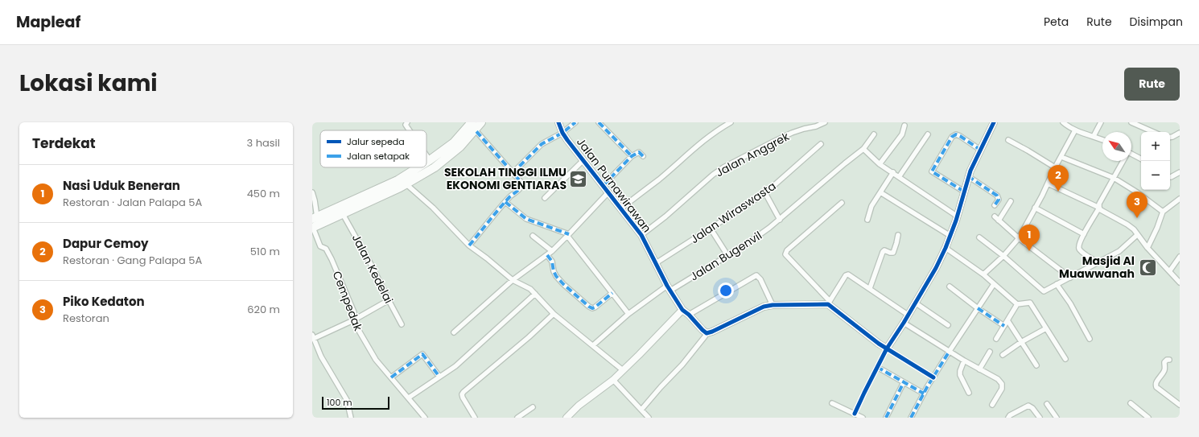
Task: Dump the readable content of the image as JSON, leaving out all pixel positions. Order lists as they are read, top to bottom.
{
  "streets": {
    "street": [
      "Jalan Anggrek",
      "Jalan Purnawirawan",
      "Jalan Wiraswasta",
      "Jalan Bugenvil",
      "Jalan Kedelai",
      "Cempedak"
    ]
  },
  "crossings": [
    ["Jalan Anggrek", "Jalan Purnawirawan"],
    ["Jalan Purnawirawan", "Jalan Wiraswasta"],
    ["Jalan Purnawirawan", "Jalan Bugenvil"]
  ],
  "places": {
    "school or university": ["SEKOLAH TINGGI ILMU EKONOMI GENTIARAS"],
    "mosque": ["Masjid Al Muawwanah"]
  },
  "legend": ["Jalur sepeda", "Jalan setapak"],
  "scale_bar": "100 m",
  "north": "top left",
  "page": {
    "header": "Mapleaf",
    "nav": ["Peta", "Rute", "Disimpan"],
    "title": "Lokasi kami",
    "buttons": "Rute",
    "heading": ["Terdekat", "3 hasil"],
    "map_buttons": ["+", "−"],
    "list": [
      {
        "mark": "1",
        "name": "Nasi Uduk Beneran",
        "note": "Restoran · Jalan Palapa 5A",
        "value": "450 m"
      },
      {
        "mark": "2",
        "name": "Dapur Cemoy",
        "note": "Restoran · Gang Palapa 5A",
        "value": "510 m"
      },
      {
        "mark": "3",
        "name": "Piko Kedaton",
        "note": "Restoran",
        "value": "620 m"
      }
    ],
    "pins": ["2", "3", "1"],
    "scale": "100 m"
  }
}
